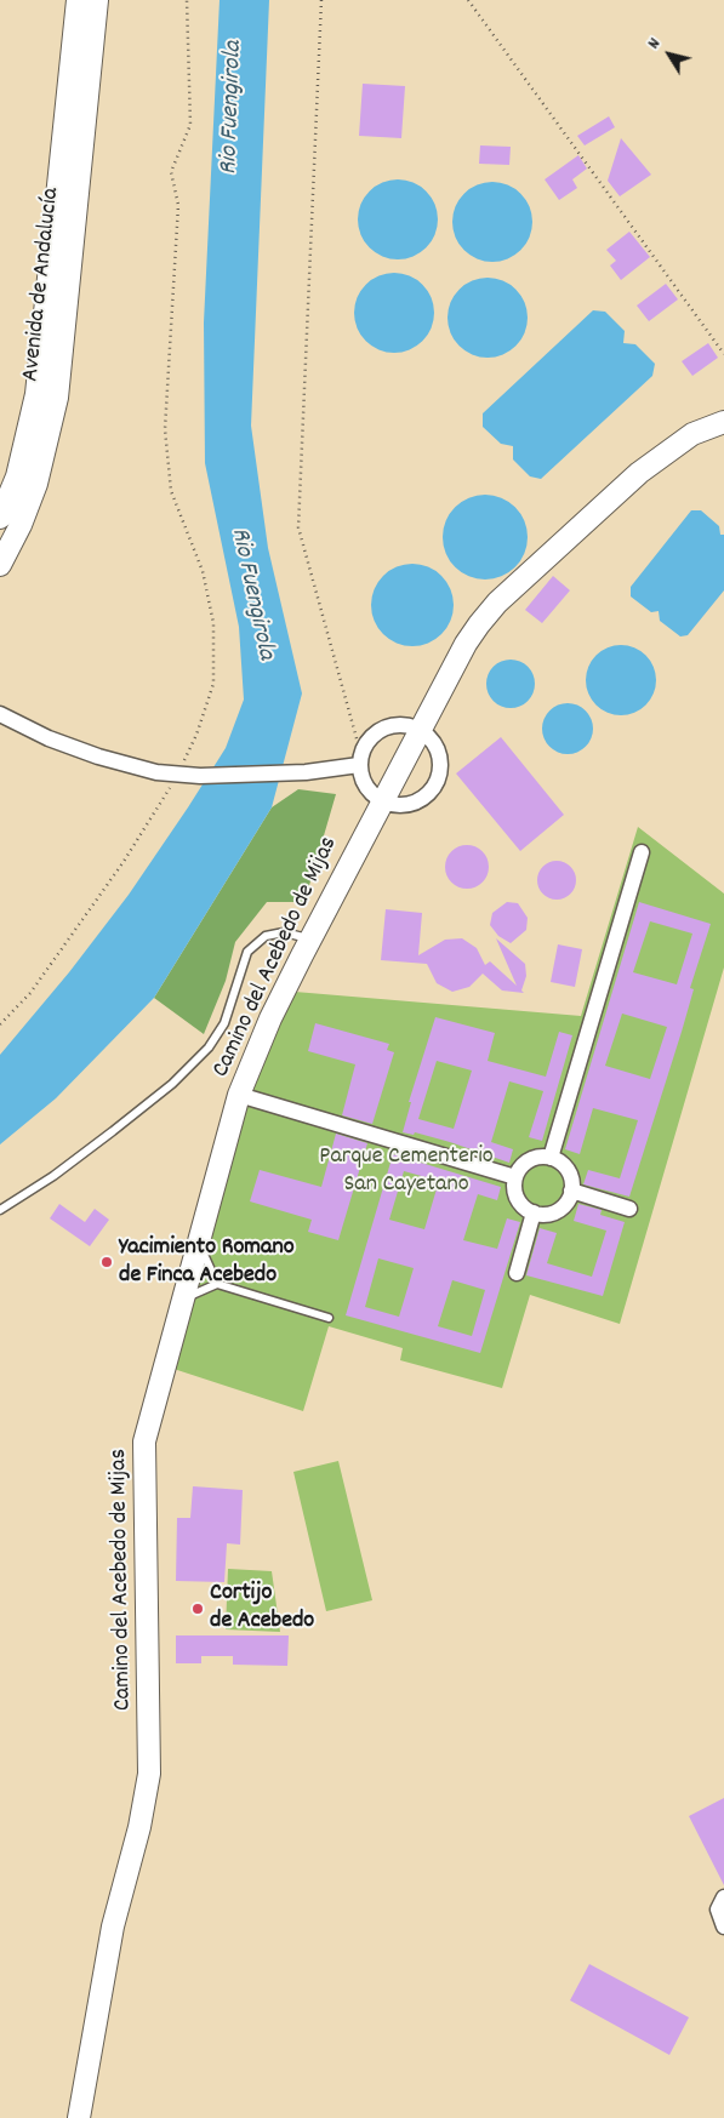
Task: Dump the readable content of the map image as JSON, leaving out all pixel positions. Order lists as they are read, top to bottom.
{
  "streets": {
    "street": ["Avenida de Andalucía", "Camino del Acebedo de Mijas"]
  },
  "water": ["Rio Fuengirola"],
  "parks": ["Parque Cementerio San Cayetano"],
  "places": ["Yacimiento Romano de Finca Acebedo", "Cortijo de Acebedo"],
  "north": "top left"
}
